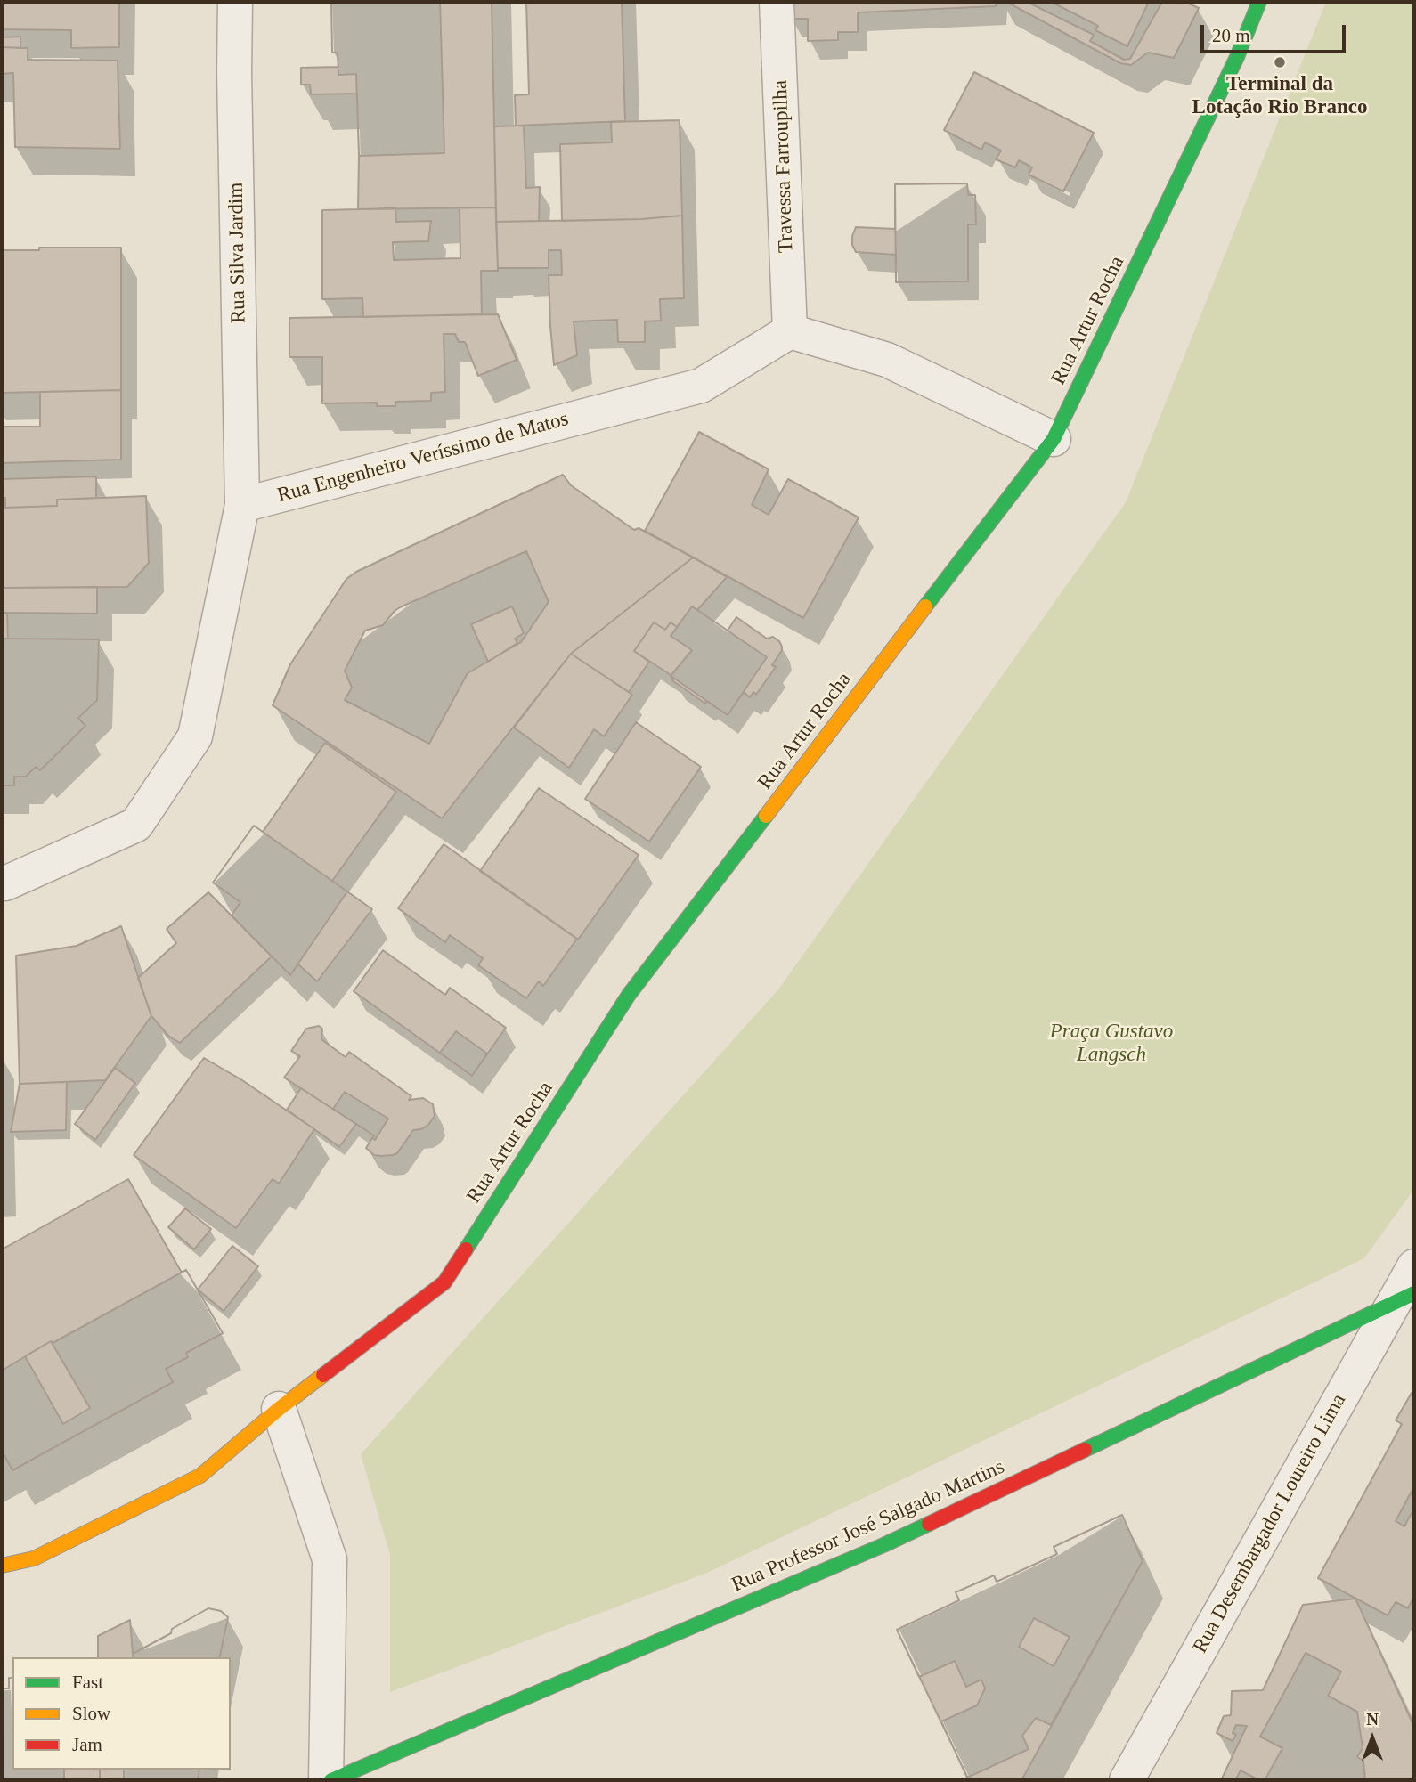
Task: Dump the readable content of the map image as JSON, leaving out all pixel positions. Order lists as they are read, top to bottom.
{
  "streets": {
    "street": [
      "Travessa Farroupilha",
      "Rua Silva Jardim",
      "Rua Artur Rocha",
      "Rua Engenheiro Veríssimo de Matos",
      "Rua Desembargador Loureiro Lima",
      "Rua Professor José Salgado Martins"
    ]
  },
  "crossings": [
    ["Travessa Farroupilha", "Rua Engenheiro Veríssimo de Matos"],
    ["Rua Silva Jardim", "Rua Engenheiro Veríssimo de Matos"],
    ["Rua Desembargador Loureiro Lima", "Rua Professor José Salgado Martins"]
  ],
  "parks": ["Praça Gustavo Langsch"],
  "places": ["Terminal da Lotação Rio Branco"],
  "legend": ["Fast", "Slow", "Jam"],
  "scale_bar": "20 m",
  "north": "top"
}
